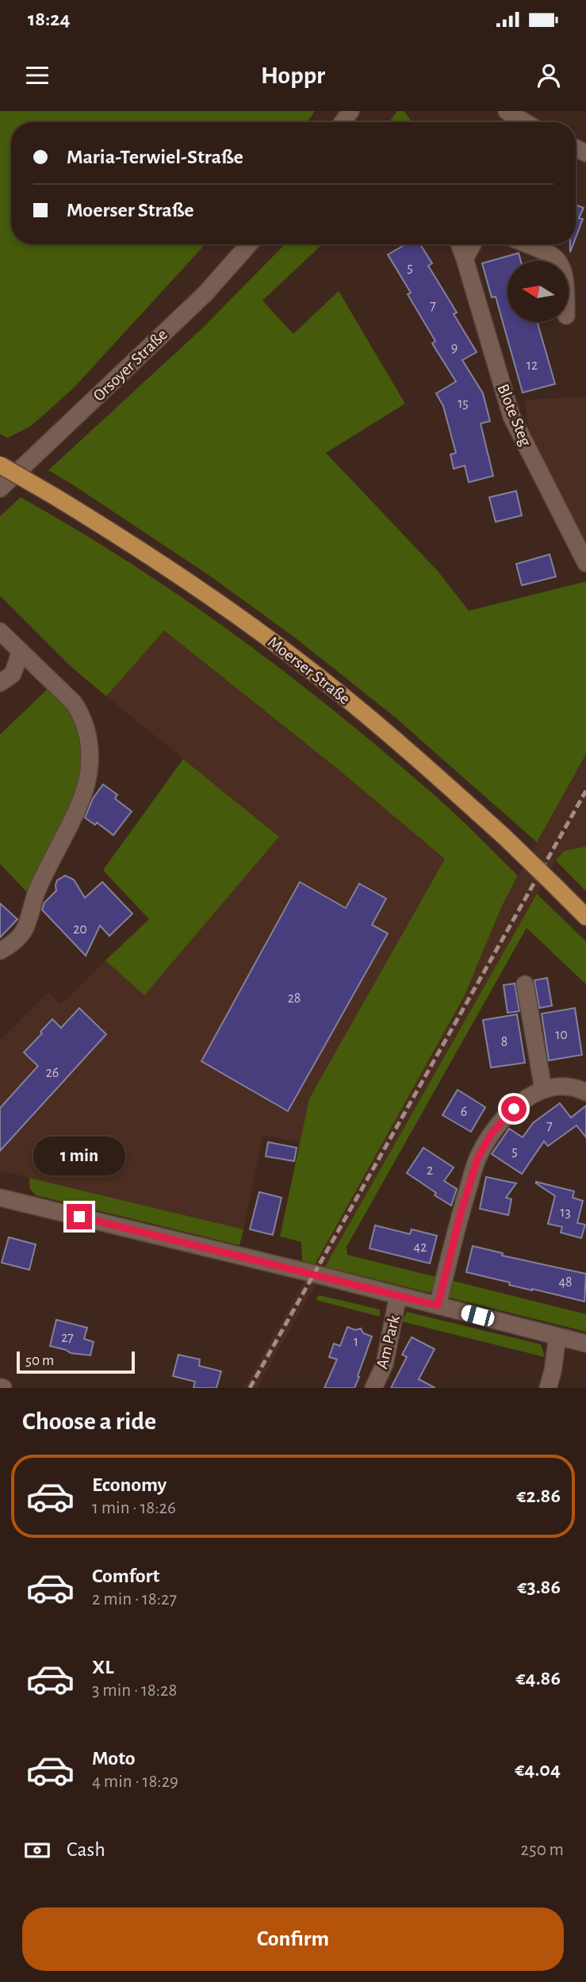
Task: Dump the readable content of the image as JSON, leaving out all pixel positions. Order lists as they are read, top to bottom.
{
  "streets": {
    "main road": ["Moerser Straße"],
    "street": ["Orsoyer Straße", "Blote Steg", "Am Park"]
  },
  "house_numbers": [
    "5",
    "7",
    "9",
    "12",
    "15",
    "20",
    "28",
    "10",
    "8",
    "26",
    "6",
    "7",
    "5",
    "2",
    "13",
    "42",
    "48",
    "27",
    "1"
  ],
  "scale_bar": "50 m",
  "north": "left",
  "page": {
    "status": "18:24",
    "header": "Hoppr",
    "banner": ["Maria-Terwiel-Straße", "Moerser Straße"],
    "bubble": "1 min",
    "scale": "50 m",
    "heading": "Choose a ride",
    "list": [
      {
        "name": "Economy",
        "note": "1 min · 18:26",
        "value": "€2.86"
      },
      {
        "name": "Comfort",
        "note": "2 min · 18:27",
        "value": "€3.86"
      },
      {
        "name": "XL",
        "note": "3 min · 18:28",
        "value": "€4.86"
      },
      {
        "name": "Moto",
        "note": "4 min · 18:29",
        "value": "€4.04"
      }
    ],
    "pay": ["Cash", "250 m"],
    "buttons": "Confirm"
  }
}
